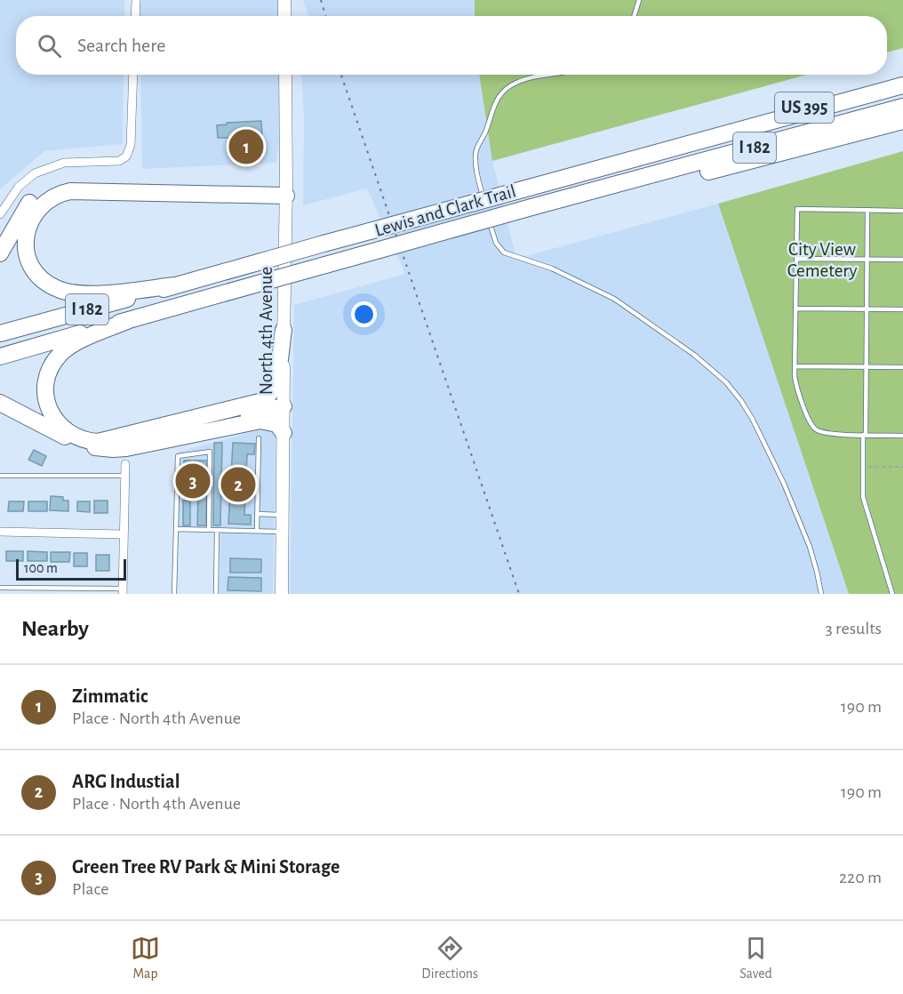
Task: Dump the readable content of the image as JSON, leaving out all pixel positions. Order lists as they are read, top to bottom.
{
  "streets": {
    "highway": ["US 395", "I 182", "Lewis and Clark Trail"],
    "main road": ["North 4th Avenue"]
  },
  "crossings": [
    ["US 395", "Lewis and Clark Trail"]
  ],
  "parks": ["City View Cemetery"],
  "scale_bar": "100 m",
  "page": {
    "search": "Search here",
    "pins": ["1", "3", "2"],
    "scale": "100 m",
    "heading": ["Nearby", "3 results"],
    "list": [
      {
        "mark": "1",
        "name": "Zimmatic",
        "note": "Place · North 4th Avenue",
        "value": "190 m"
      },
      {
        "mark": "2",
        "name": "ARG Industial",
        "note": "Place · North 4th Avenue",
        "value": "190 m"
      },
      {
        "mark": "3",
        "name": "Green Tree RV Park & Mini Storage",
        "note": "Place",
        "value": "220 m"
      }
    ],
    "nav": ["Map", "Directions", "Saved"]
  }
}
